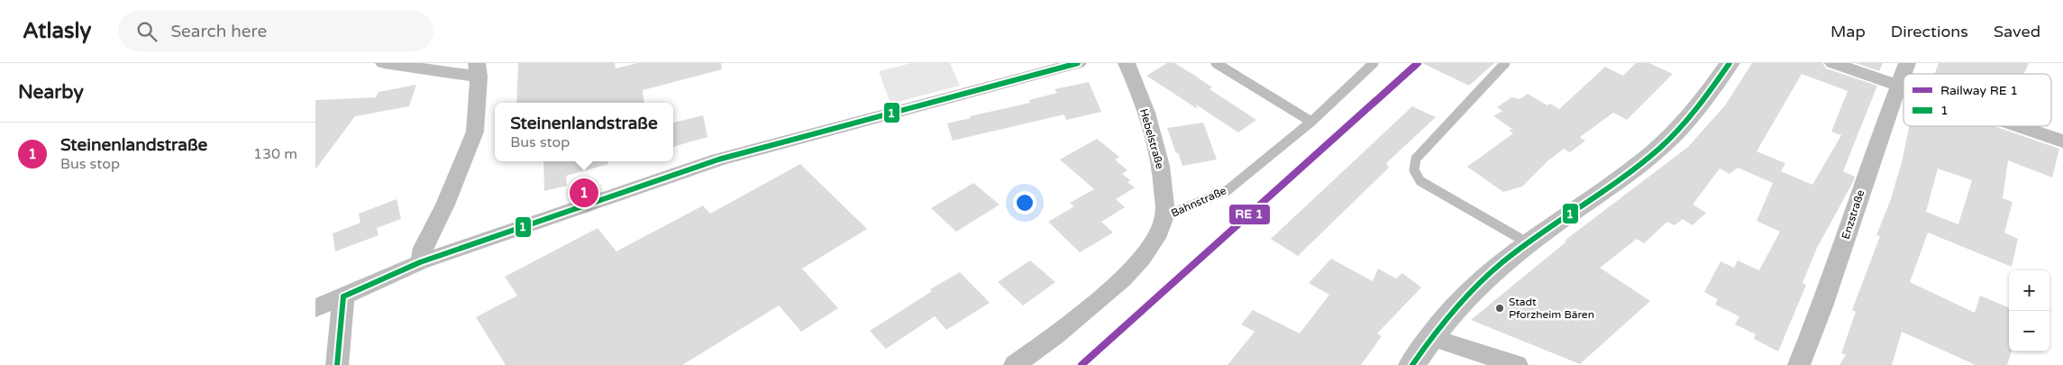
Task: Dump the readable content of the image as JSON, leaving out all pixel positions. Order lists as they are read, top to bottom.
{
  "streets": {
    "street": ["Hebelstraße", "Bahnstraße", "Enzstraße"]
  },
  "crossings": [
    ["Hebelstraße", "Bahnstraße"]
  ],
  "places": ["Stadt Pforzheim Bären"],
  "lines": ["transit line 1"],
  "legend": ["Railway RE 1", "1"],
  "page": {
    "header": "Atlasly",
    "search": "Search here",
    "nav": ["Map", "Directions", "Saved"],
    "heading": "Nearby",
    "popup": ["Steinenlandstraße", "Bus stop"],
    "list": [
      {
        "mark": "1",
        "name": "Steinenlandstraße",
        "note": "Bus stop",
        "value": "130 m"
      }
    ],
    "pins": "1",
    "map_buttons": ["+", "−"]
  }
}
